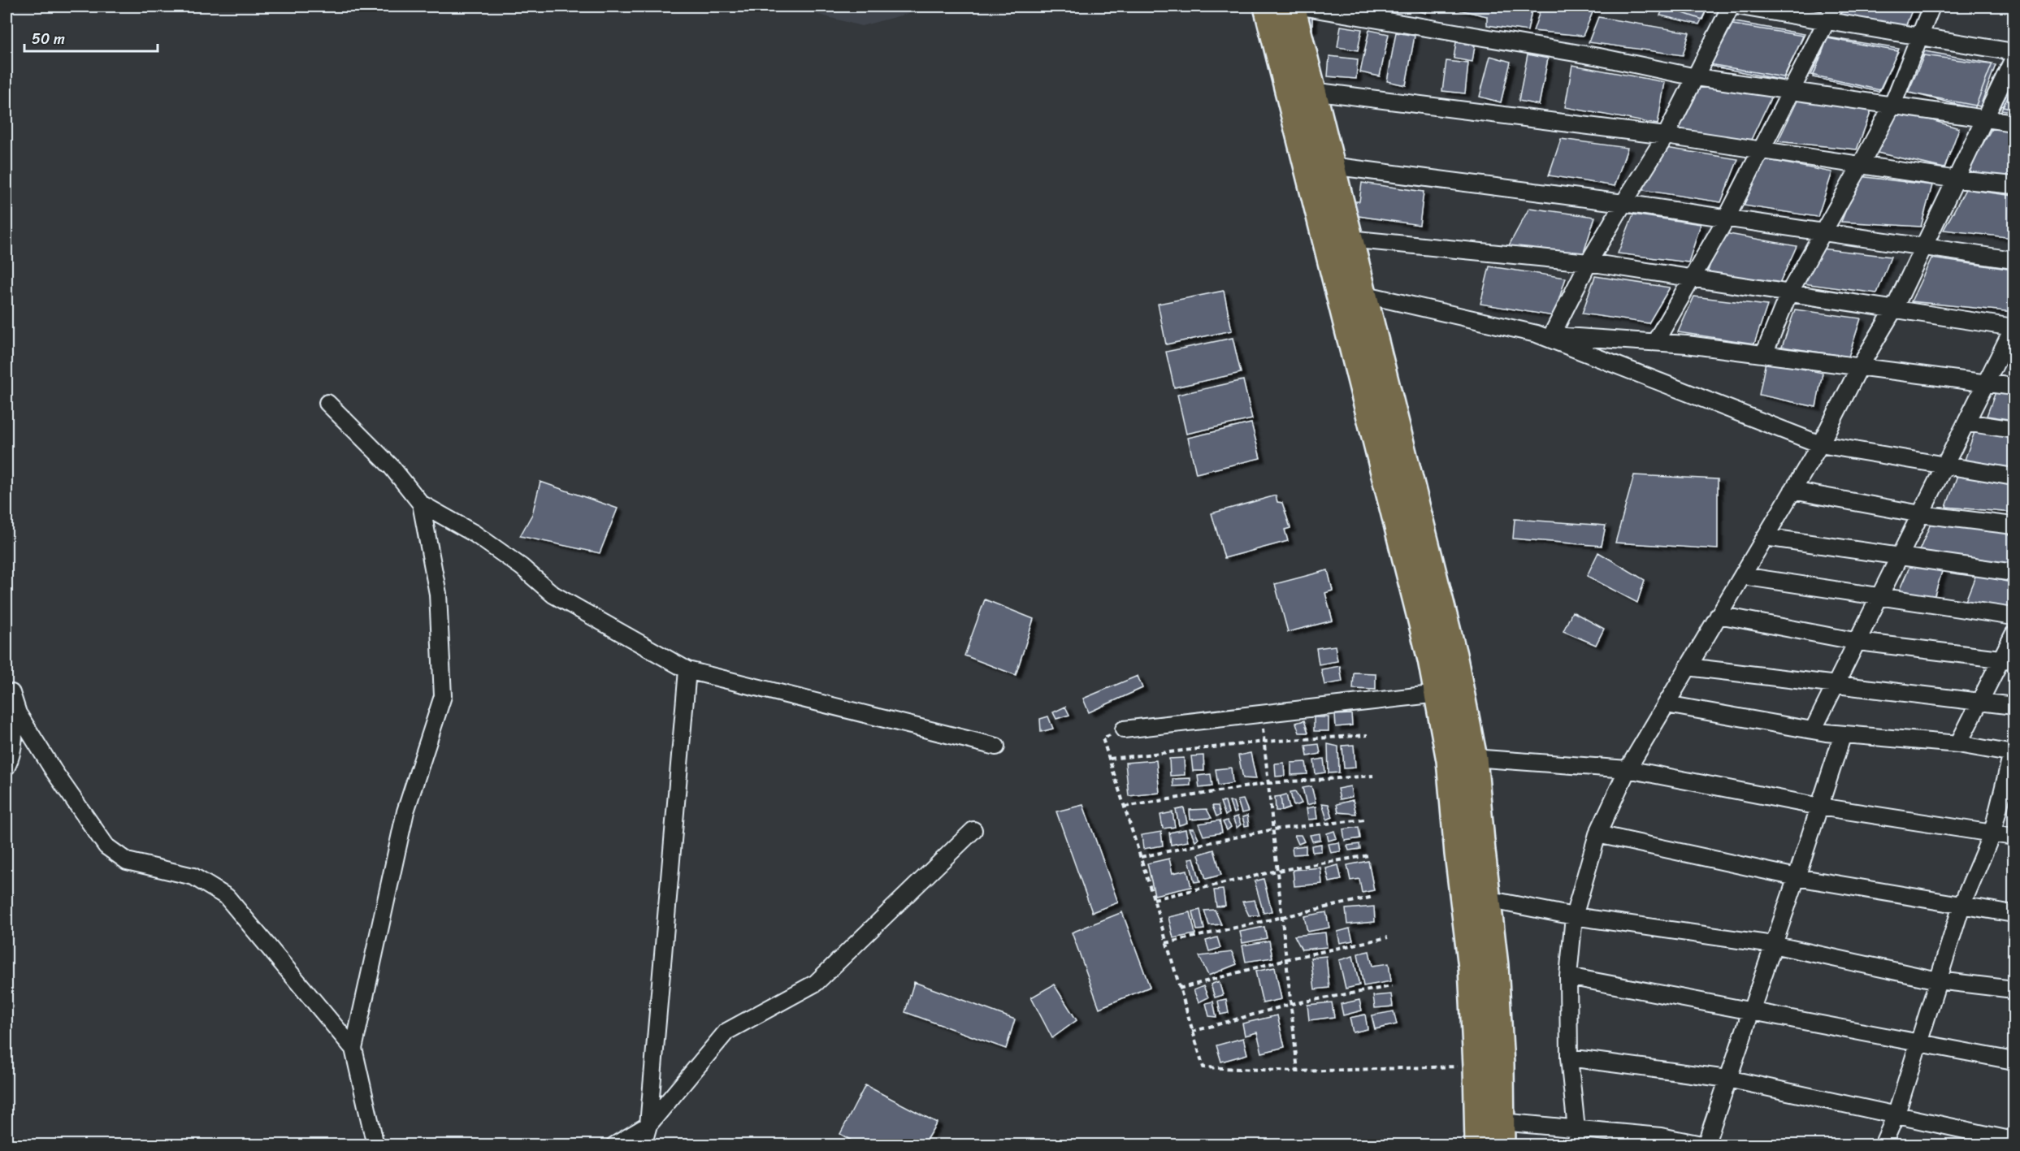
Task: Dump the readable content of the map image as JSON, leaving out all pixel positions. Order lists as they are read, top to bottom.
{
  "scale_bar": "50 m"
}
